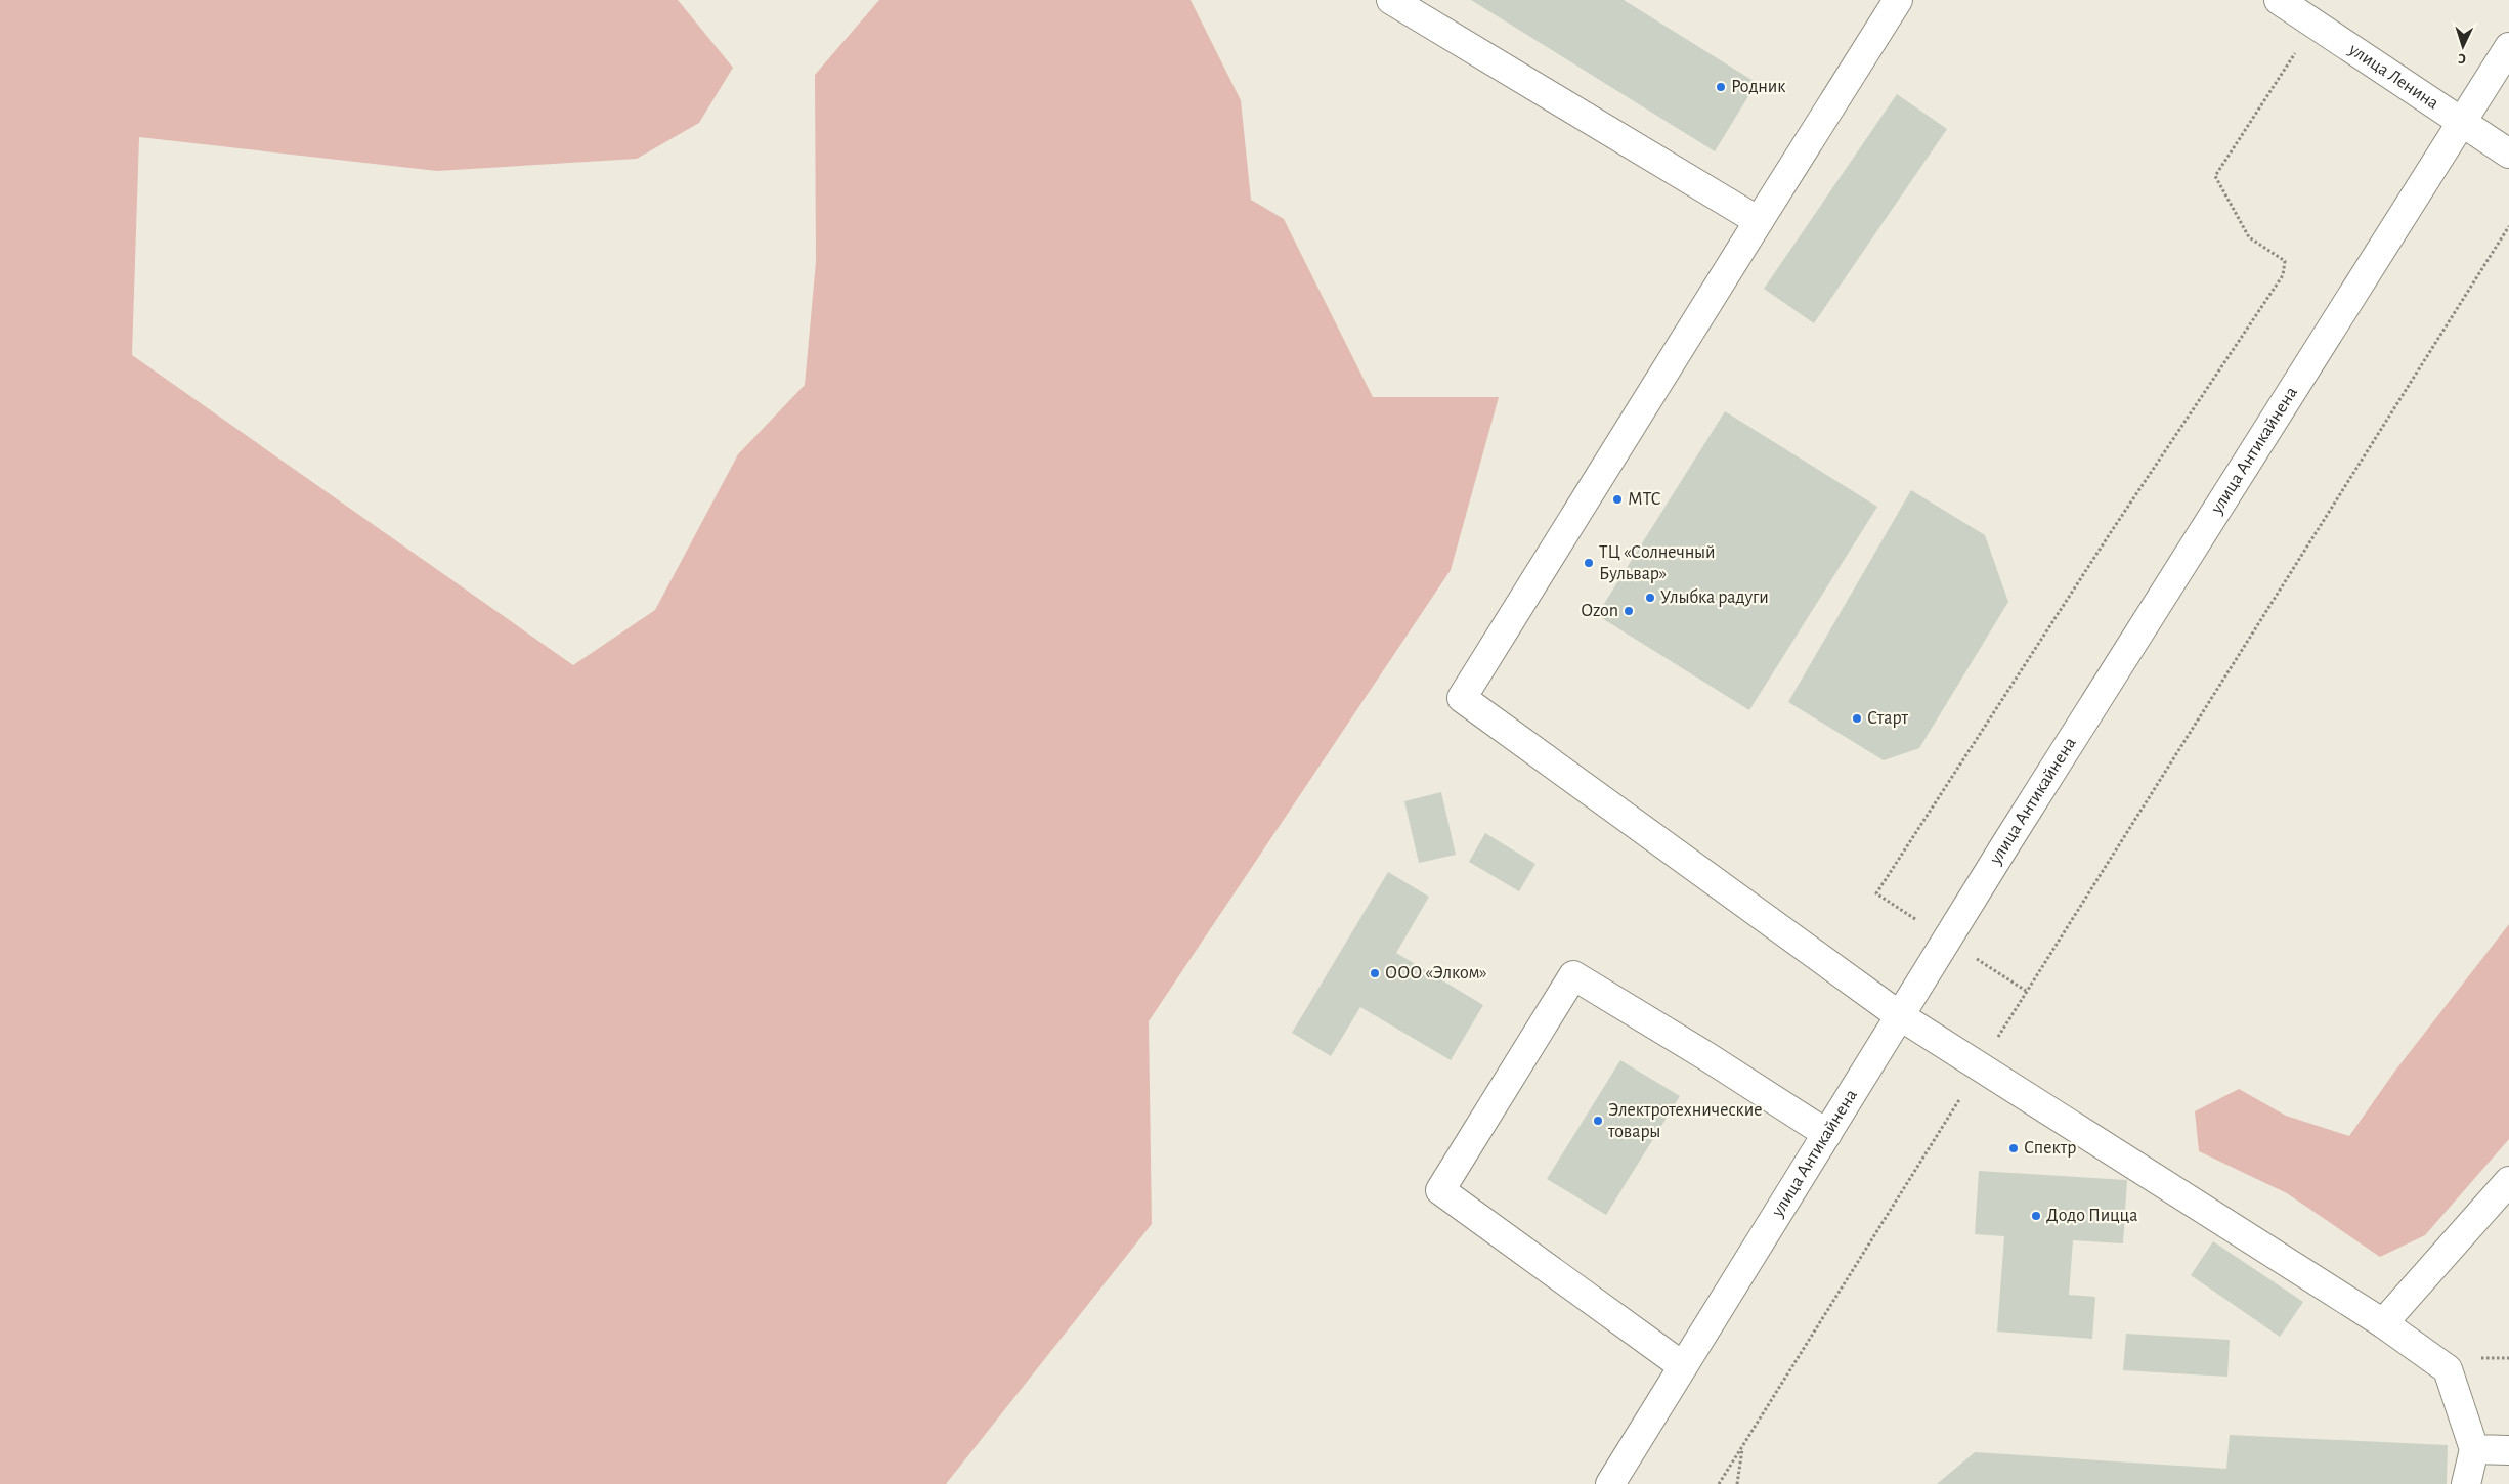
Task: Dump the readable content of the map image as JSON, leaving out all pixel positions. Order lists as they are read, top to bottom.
{
  "streets": {
    "main road": ["улица Ленина", "улица Антикайнена"]
  },
  "crossings": [
    ["улица Ленина", "улица Антикайнена"]
  ],
  "places": [
    "Родник",
    "МТС",
    "ТЦ «Солнечный Бульвар»",
    "Улыбка радуги",
    "Ozon",
    "Старт",
    "ООО «Элком»",
    "Электротехнические товары",
    "Спектр",
    "Додо Пицца"
  ],
  "north": "bottom"
}
